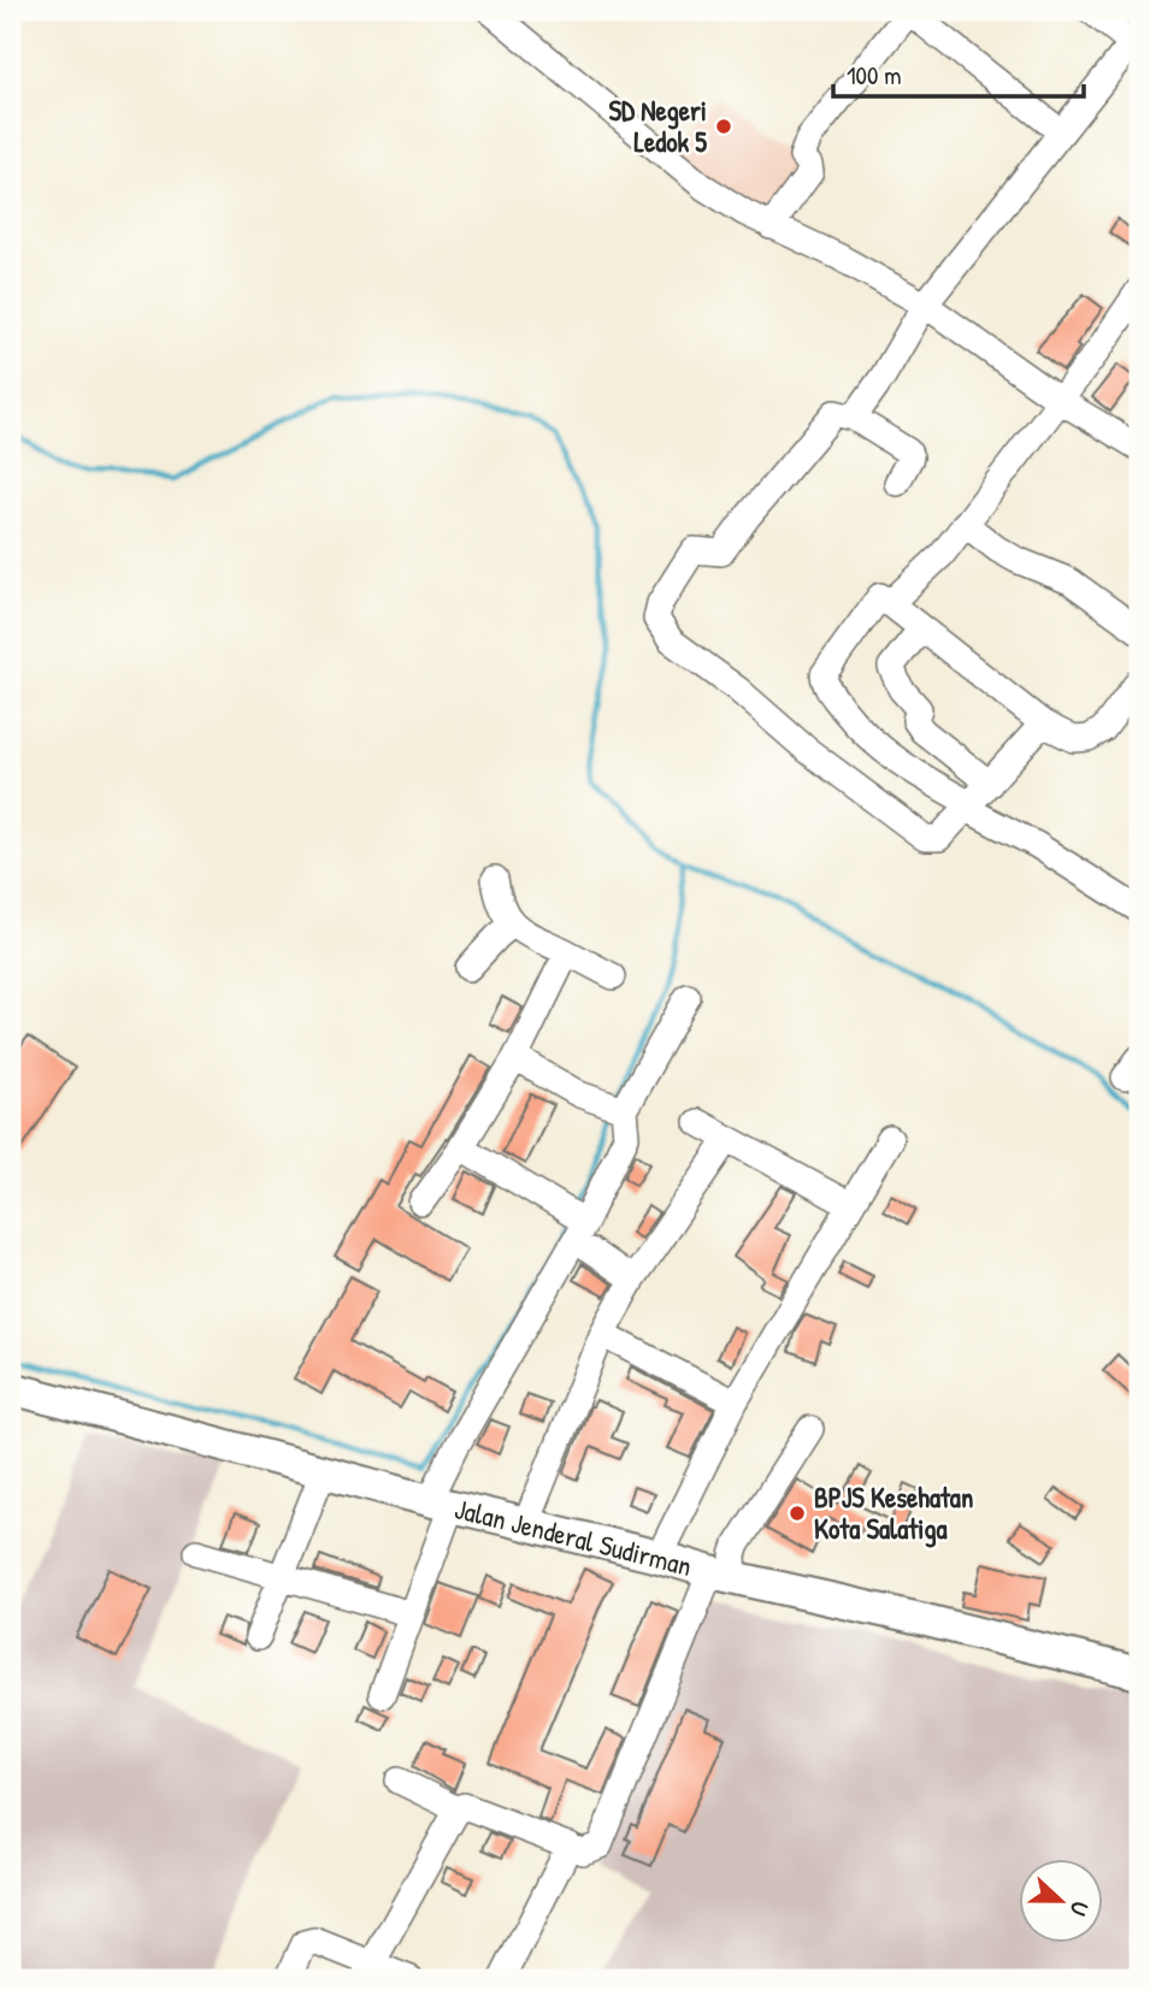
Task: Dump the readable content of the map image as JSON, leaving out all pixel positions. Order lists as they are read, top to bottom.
{
  "streets": {
    "main road": ["Jalan Jenderal Sudirman"]
  },
  "places": ["SD Negeri Ledok 5", "BPJS Kesehatan Kota Salatiga"],
  "scale_bar": "100 m",
  "north": "right"
}
